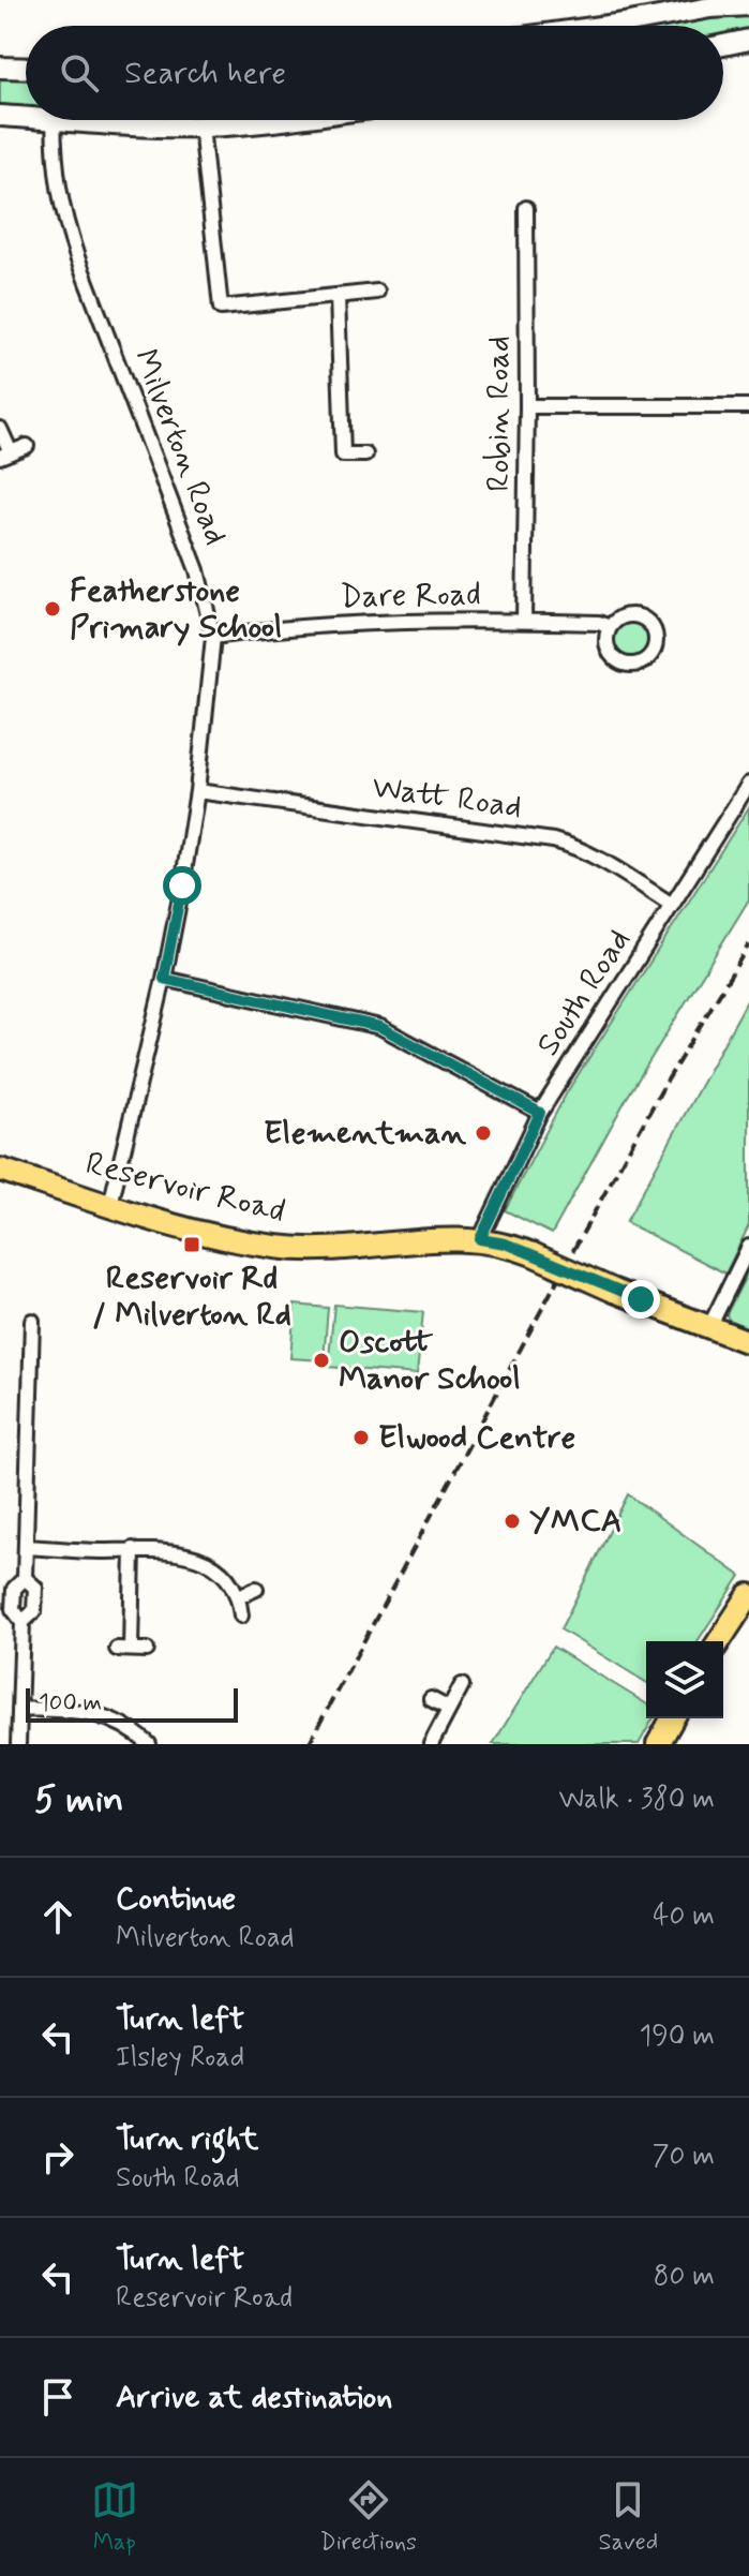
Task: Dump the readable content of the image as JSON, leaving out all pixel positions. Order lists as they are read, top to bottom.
{
  "streets": {
    "main road": ["Reservoir Road"],
    "street": [
      "Robin Road",
      "Milverton Road",
      "Dare Road",
      "Watt Road",
      "South Road"
    ]
  },
  "crossings": [
    ["Robin Road", "Dare Road"],
    ["Milverton Road", "Dare Road"],
    ["Milverton Road", "Watt Road"],
    ["Milverton Road", "Reservoir Road"],
    ["Watt Road", "South Road"],
    ["South Road", "Reservoir Road"]
  ],
  "places": {
    "other": [
      "Featherstone Primary School",
      "Elementman",
      "Oscott Manor School",
      "Elwood Centre",
      "YMCA"
    ],
    "transit": ["Reservoir Rd / Milverton Rd"]
  },
  "scale_bar": "100 m",
  "page": {
    "search": "Search here",
    "scale": "100 m",
    "heading": ["5 min", "Walk · 380 m"],
    "list": [
      ["Continue", "Milverton Road", "40 m"],
      ["Turn left", "Ilsley Road", "190 m"],
      ["Turn right", "South Road", "70 m"],
      ["Turn left", "Reservoir Road", "80 m"],
      "Arrive at destination"
    ],
    "nav": ["Map", "Directions", "Saved"]
  }
}
